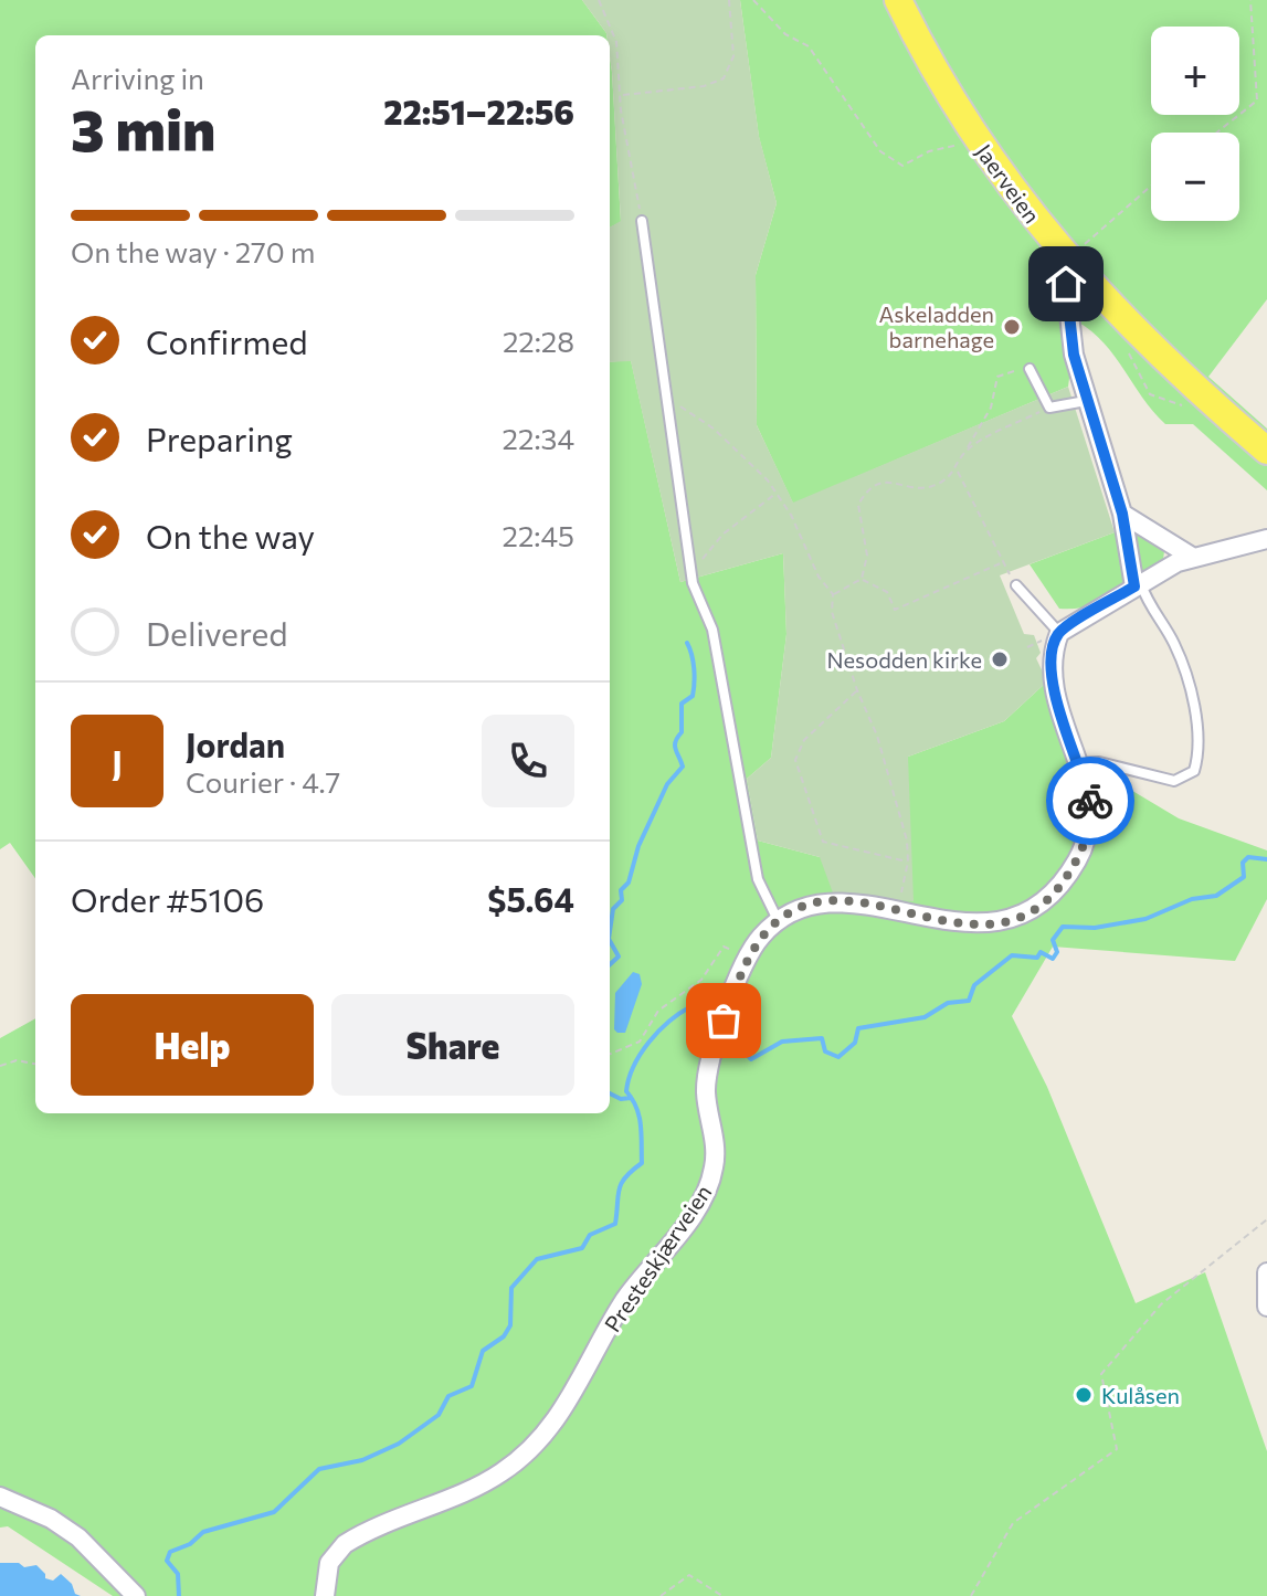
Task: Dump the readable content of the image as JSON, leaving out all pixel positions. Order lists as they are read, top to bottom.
{
  "streets": {
    "main road": ["Jaerveien"],
    "street": ["Presteskjærveien"]
  },
  "places": ["Askeladden barnehage", "Nesodden kirke", "Kulåsen"],
  "page": {
    "map_buttons": ["+", "−"],
    "heading": ["3 min", "Arriving in", "22:51–22:56"],
    "panel": [
      "Jordan",
      "Courier · 4.7",
      "Order #5106",
      "$5.64"
    ],
    "bar": "On the way · 270 m",
    "list": [
      ["Confirmed", "22:28"],
      ["Preparing", "22:34"],
      ["On the way", "22:45"],
      "Delivered"
    ],
    "round": "J",
    "buttons": ["Help", "Share"]
  }
}
